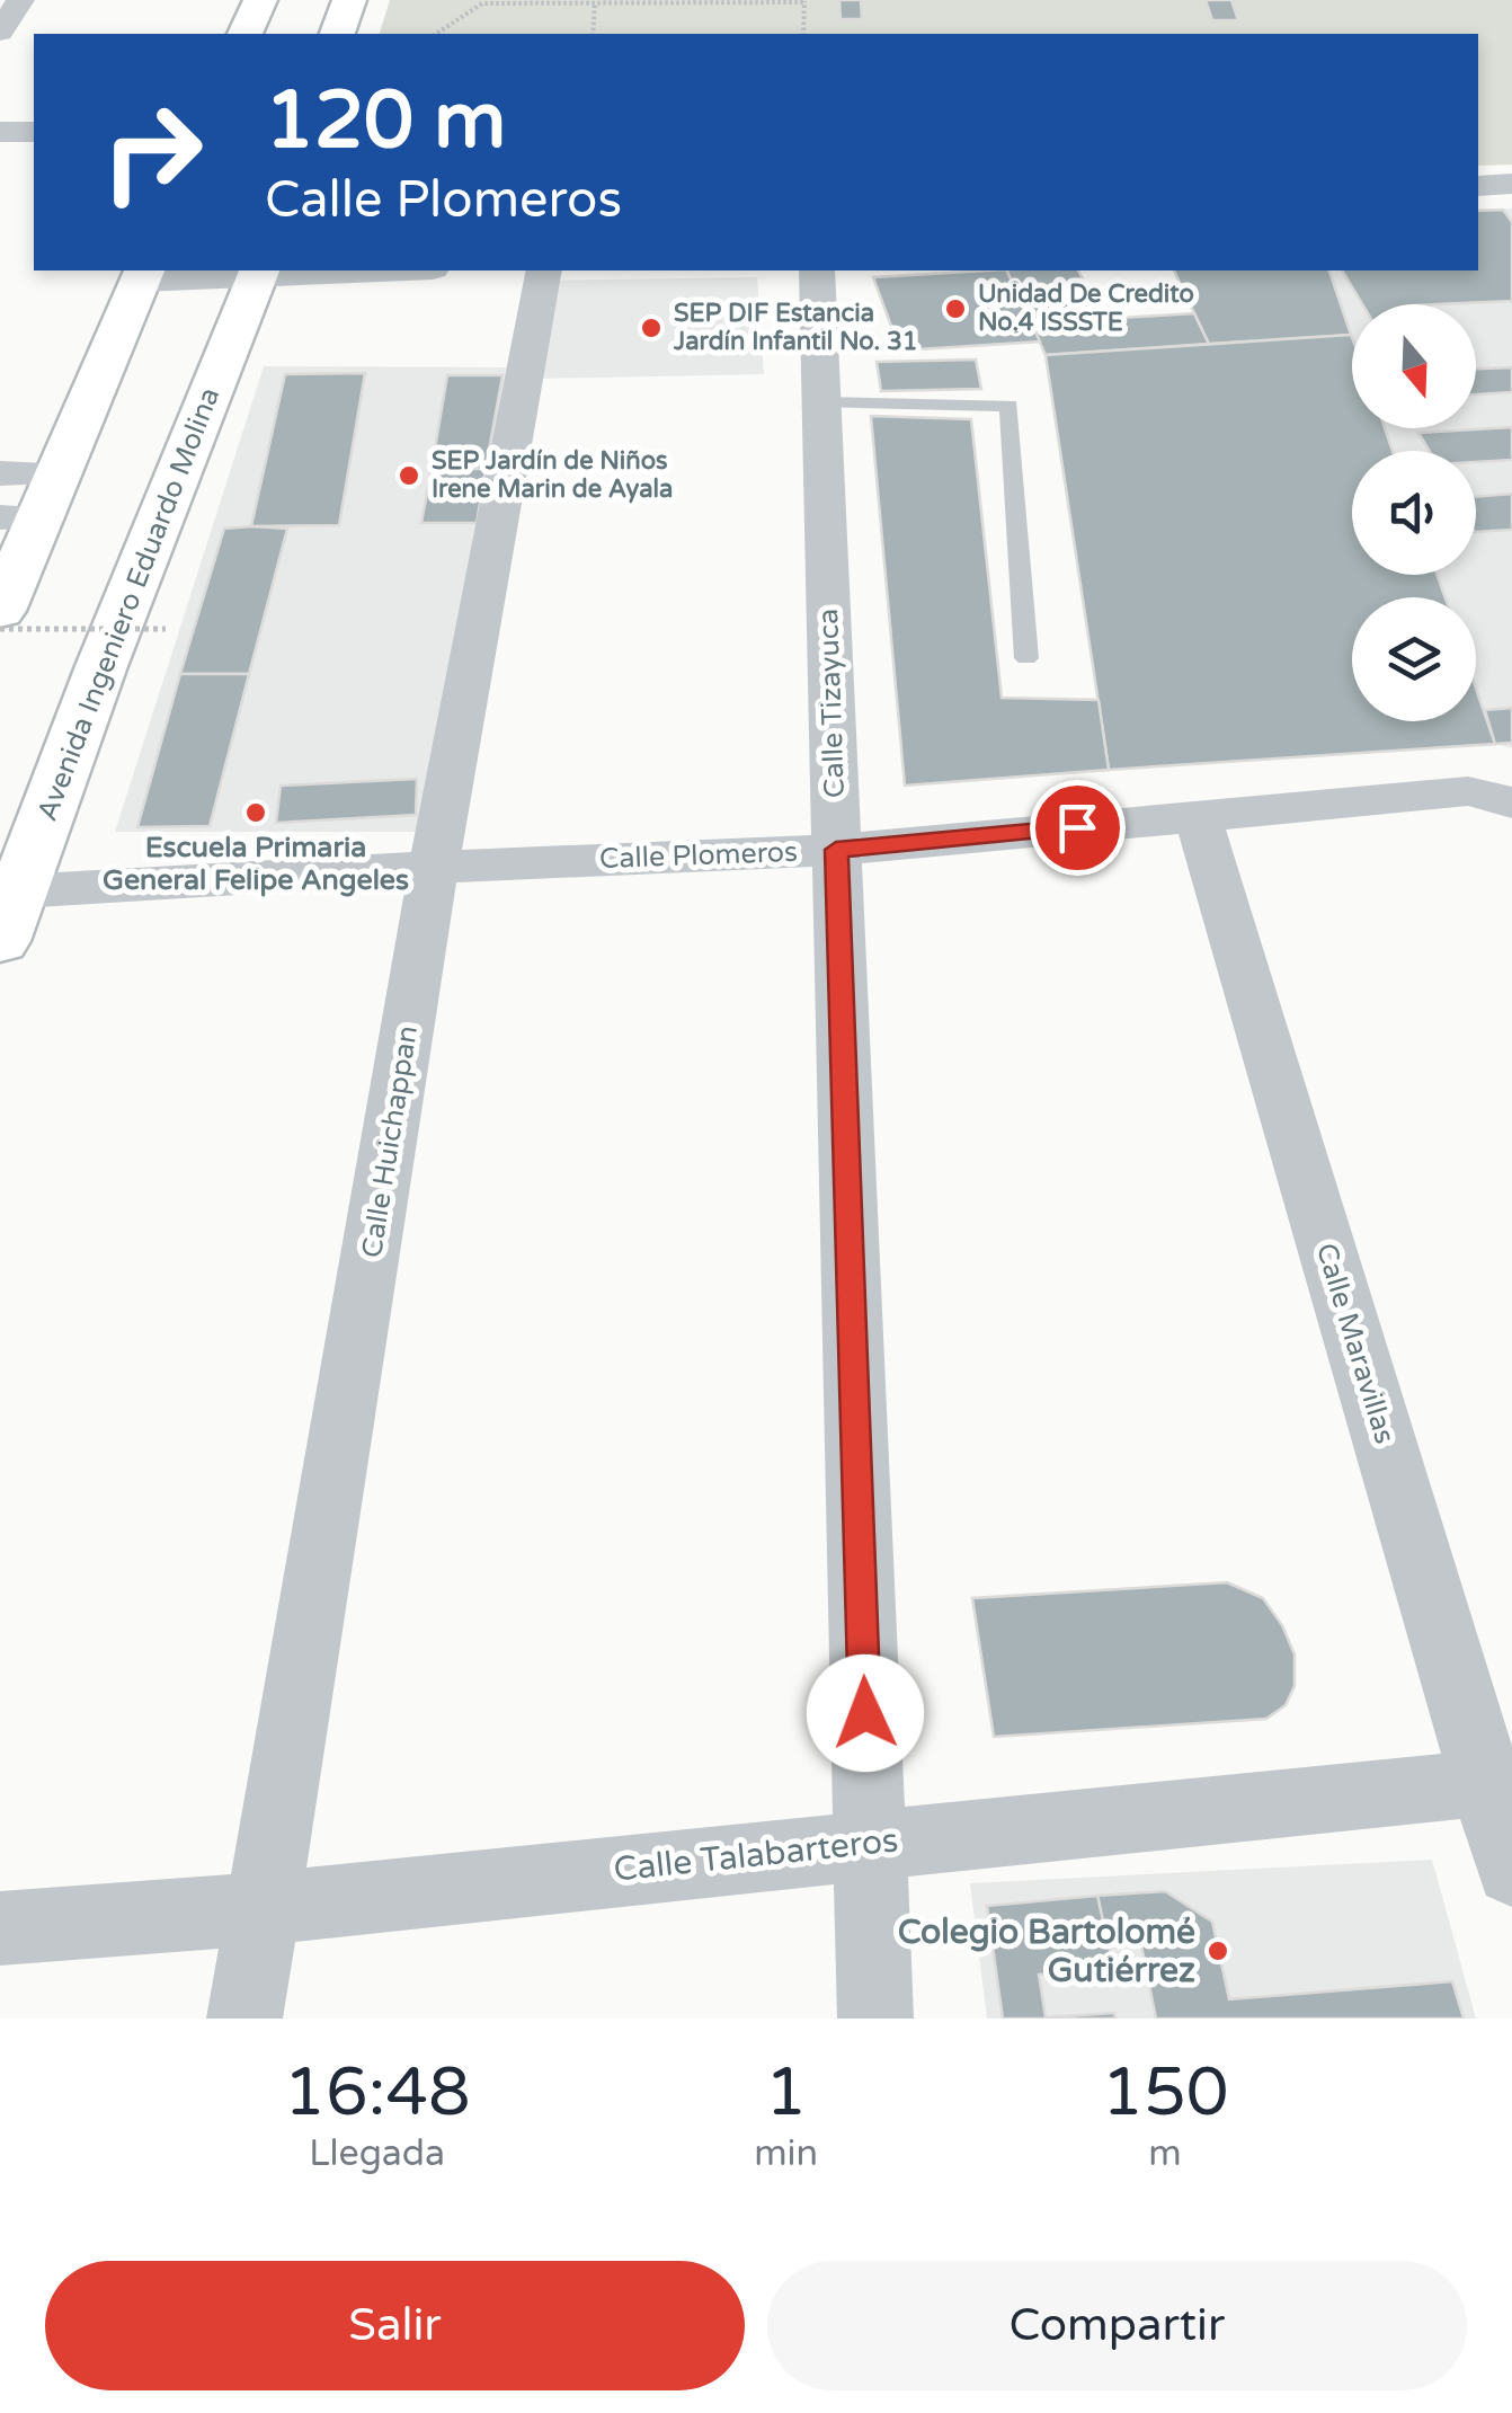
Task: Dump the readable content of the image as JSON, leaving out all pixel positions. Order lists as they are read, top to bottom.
{
  "streets": {
    "main road": ["Avenida Ingeniero Eduardo Molina"],
    "street": [
      "Calle Tizayuca",
      "Calle Plomeros",
      "Calle Huichappan",
      "Calle Maravillas",
      "Calle Talabarteros"
    ]
  },
  "crossings": [
    ["Avenida Ingeniero Eduardo Molina", "Calle Plomeros"],
    ["Calle Tizayuca", "Calle Plomeros"],
    ["Calle Tizayuca", "Calle Talabarteros"],
    ["Calle Plomeros", "Calle Huichappan"],
    ["Calle Plomeros", "Calle Maravillas"],
    ["Calle Huichappan", "Calle Talabarteros"],
    ["Calle Maravillas", "Calle Talabarteros"]
  ],
  "places": [
    "Unidad De Credito No.4 ISSSTE",
    "SEP DIF Estancia Jardín Infantil No. 31",
    "SEP Jardín de Niños Irene Marin de Ayala",
    "Escuela Primaria General Felipe Angeles",
    "Colegio Bartolomé Gutiérrez"
  ],
  "north": "bottom",
  "page": {
    "turn": ["120 m", "Calle Plomeros"],
    "eta": [
      "16:48",
      "Llegada",
      "1",
      "min",
      "150",
      "m"
    ],
    "buttons": ["Salir", "Compartir"]
  }
}
